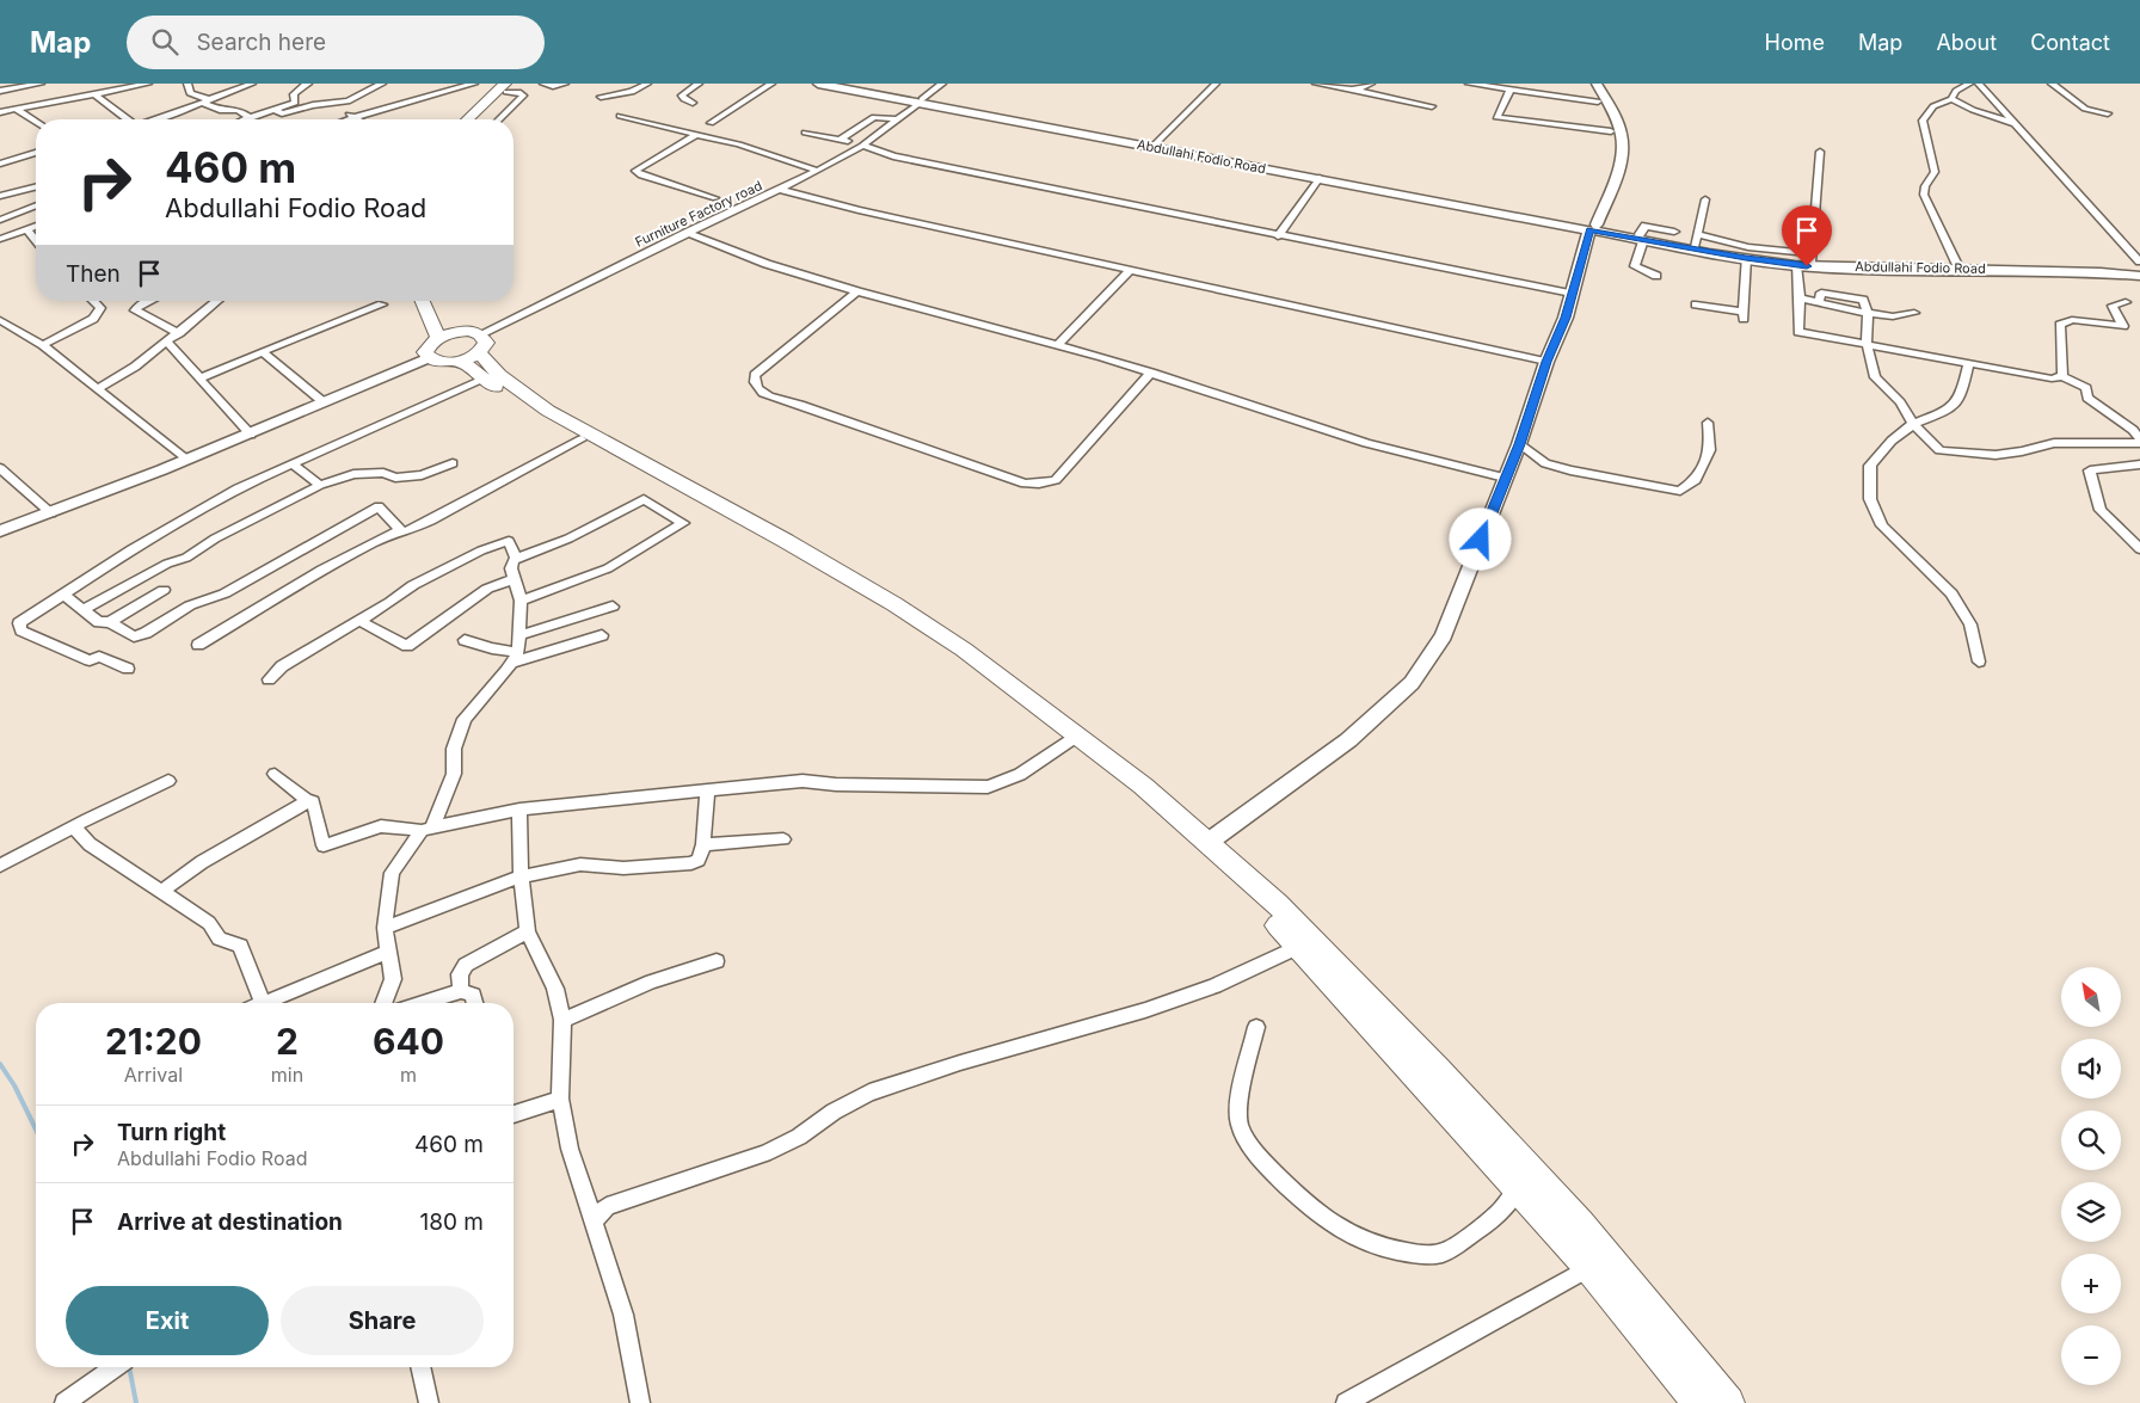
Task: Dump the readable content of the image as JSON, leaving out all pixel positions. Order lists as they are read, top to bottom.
{
  "streets": {
    "main road": ["Abdullahi Fodio Road"],
    "street": ["Furniture Factory road"]
  },
  "crossings": [
    ["Abdullahi Fodio Road", "Furniture Factory road"]
  ],
  "north": "top left",
  "page": {
    "header": "Map",
    "search": "Search here",
    "nav": [
      "Home",
      "Map",
      "About",
      "Contact"
    ],
    "turn": ["460 m", "Abdullahi Fodio Road"],
    "then": "Then",
    "map_buttons": ["+", "−"],
    "eta": [
      "21:20",
      "Arrival",
      "2",
      "min",
      "640",
      "m"
    ],
    "list": [
      {
        "name": "Turn right",
        "note": "Abdullahi Fodio Road",
        "value": "460 m"
      },
      {
        "name": "Arrive at destination",
        "value": "180 m"
      }
    ],
    "buttons": ["Exit", "Share"]
  }
}
